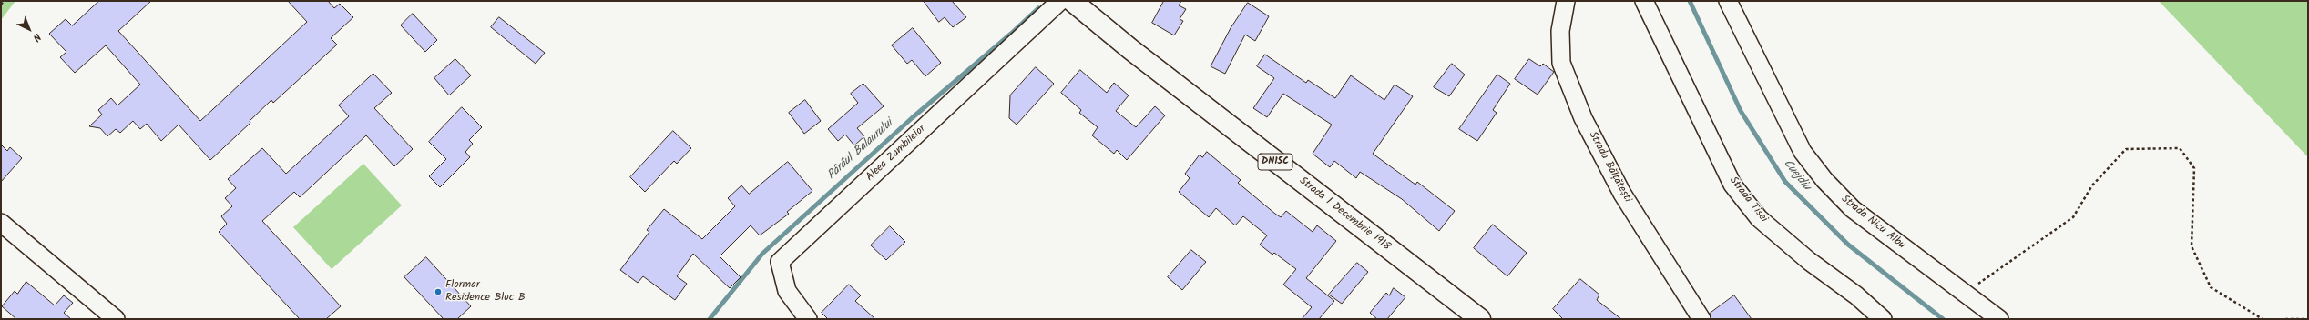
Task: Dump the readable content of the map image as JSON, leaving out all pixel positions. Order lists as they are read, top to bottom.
{
  "streets": {
    "main road": ["DN15C", "Strada 1 Decembrie 1918"],
    "street": [
      "Aleea Zambilelor",
      "Strada Bălțătești",
      "Strada Tisei",
      "Strada Nicu Albu"
    ]
  },
  "water": ["Pârâul Balaurului", "Cuejdiu"],
  "places": ["Flormar Residence Bloc B"],
  "north": "bottom right"
}
